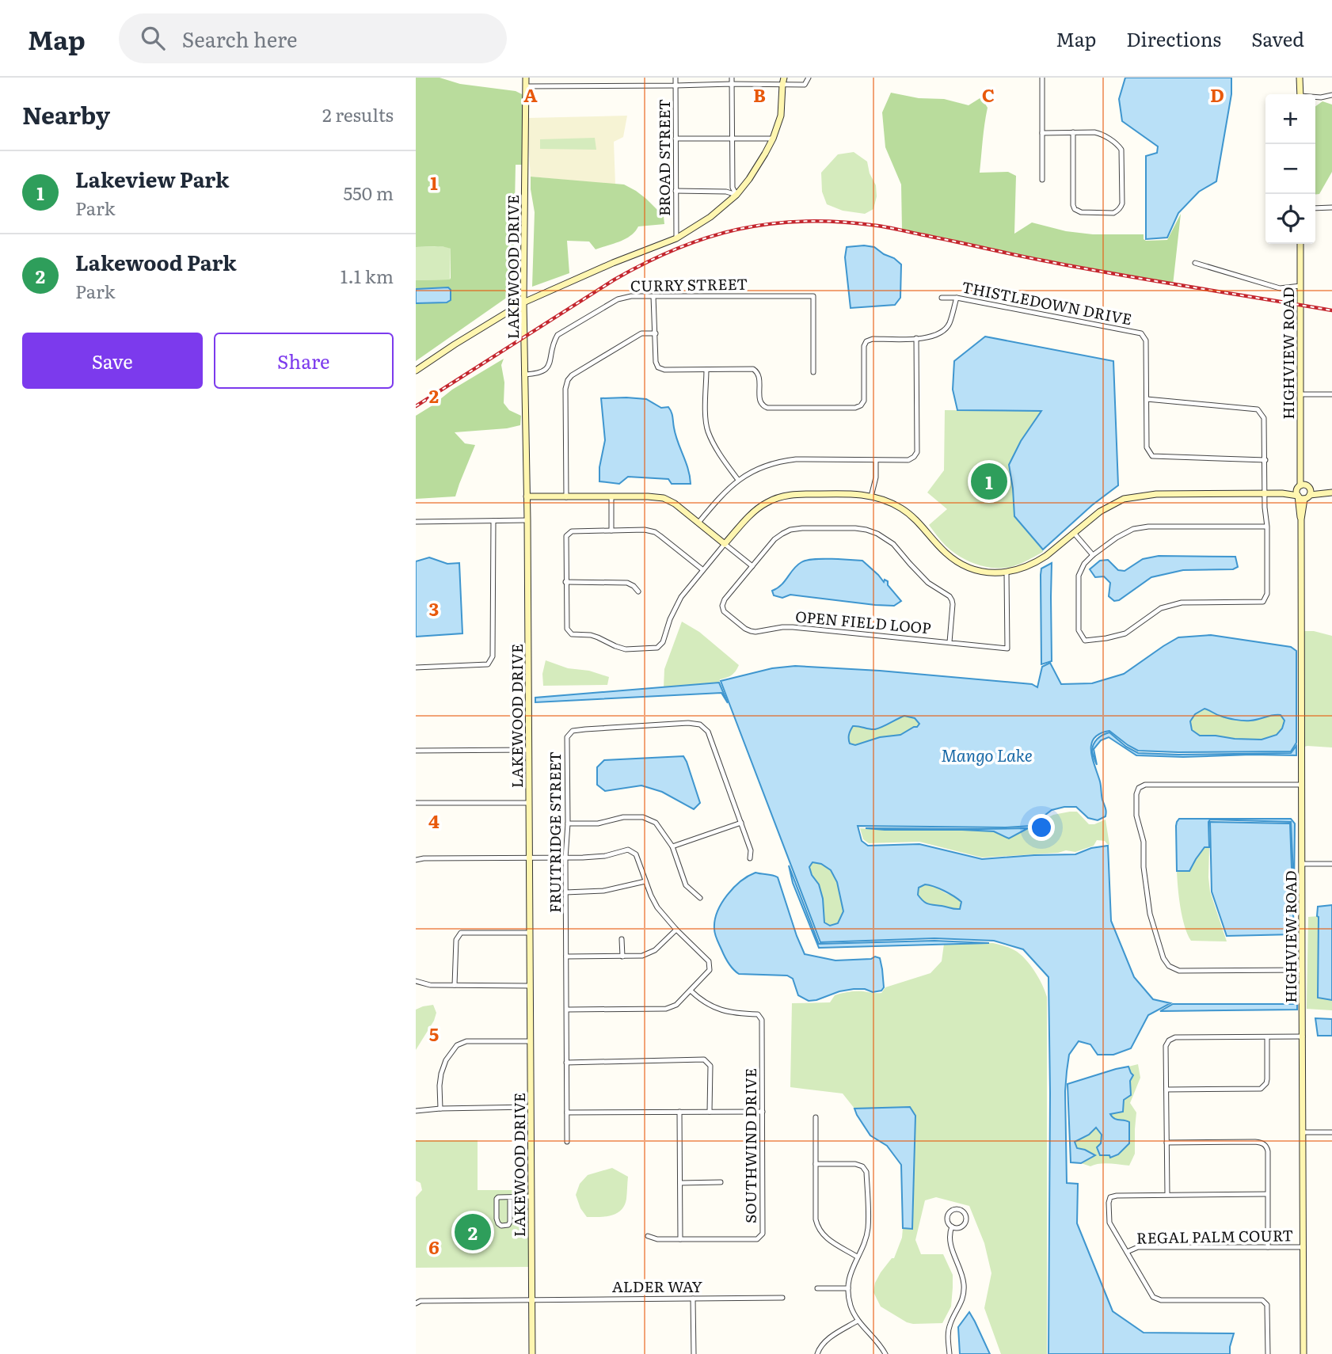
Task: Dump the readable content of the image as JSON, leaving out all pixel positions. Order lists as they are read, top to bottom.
{
  "streets": {
    "street": [
      "BROAD STREET",
      "LAKEWOOD DRIVE",
      "CURRY STREET",
      "THISTLEDOWN DRIVE",
      "HIGHVIEW ROAD",
      "OPEN FIELD LOOP",
      "FRUITRIDGE STREET",
      "SOUTHWIND DRIVE",
      "REGAL PALM COURT",
      "ALDER WAY"
    ]
  },
  "crossings": [
    ["LAKEWOOD DRIVE", "CURRY STREET"],
    ["LAKEWOOD DRIVE", "ALDER WAY"],
    ["HIGHVIEW ROAD", "REGAL PALM COURT"]
  ],
  "water": ["Mango Lake"],
  "page": {
    "header": "Map",
    "search": "Search here",
    "nav": ["Map", "Directions", "Saved"],
    "heading": ["Nearby", "2 results"],
    "map_buttons": ["+", "−"],
    "list": [
      {
        "mark": "1",
        "name": "Lakeview Park",
        "note": "Park",
        "value": "550 m"
      },
      {
        "mark": "2",
        "name": "Lakewood Park",
        "note": "Park",
        "value": "1.1 km"
      }
    ],
    "buttons": ["Save", "Share"],
    "pins": ["1", "2"]
  },
  "grid": {
    "columns": [
      "A",
      "B",
      "C",
      "D"
    ],
    "rows": [
      "1",
      "2",
      "3",
      "4",
      "5",
      "6"
    ]
  }
}
